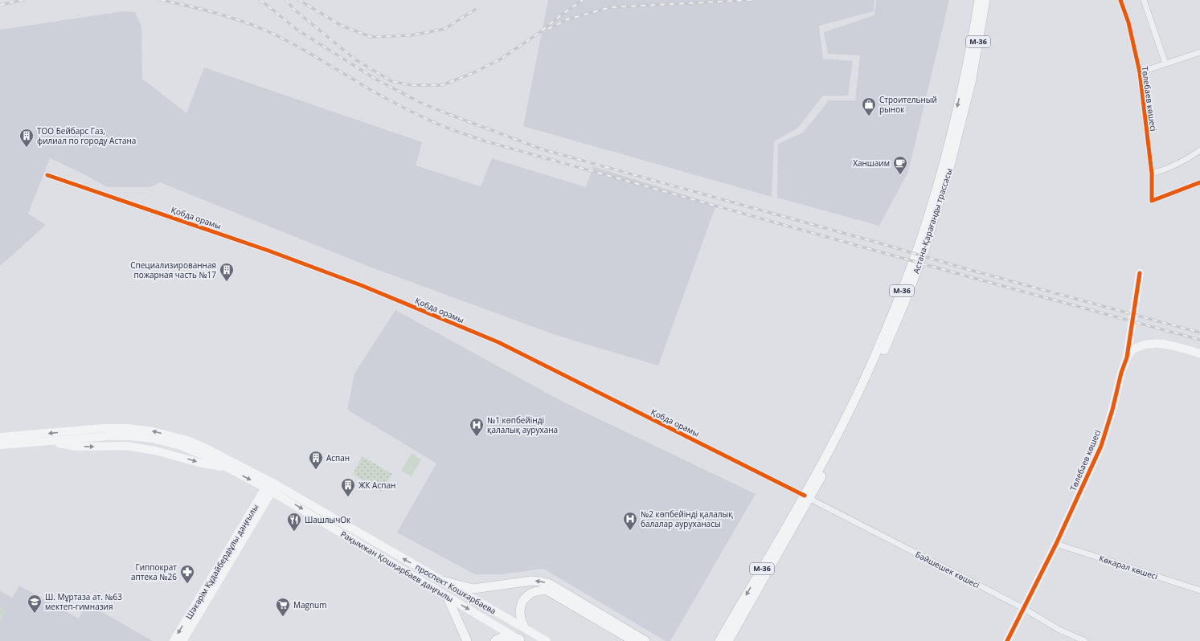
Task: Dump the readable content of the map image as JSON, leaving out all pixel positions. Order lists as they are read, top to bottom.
{
  "streets": {
    "main road": [
      "M-36",
      "Төлебаев көшесі",
      "Астана-Қарағанды трассасы",
      "Шәкәрім Құдайбердіұлы даңғылы",
      "Рақымжан Қошқарбаев даңғылы",
      "проспект Кошкарбаева"
    ],
    "street": ["Қобда орамы", "Көкарал көшесі", "Бәйшешек көшесі"]
  },
  "crossings": [
    ["M-36", "Қобда орамы"],
    ["M-36", "Астана-Қарағанды трассасы"],
    ["M-36", "Бәйшешек көшесі"],
    ["Төлебаев көшесі", "Көкарал көшесі"],
    ["Төлебаев көшесі", "Бәйшешек көшесі"],
    ["Қобда орамы", "Астана-Қарағанды трассасы"],
    ["Қобда орамы", "Бәйшешек көшесі"],
    ["Астана-Қарағанды трассасы", "Бәйшешек көшесі"],
    ["Шәкәрім Құдайбердіұлы даңғылы", "Рақымжан Қошқарбаев даңғылы"],
    ["Шәкәрім Құдайбердіұлы даңғылы", "проспект Кошкарбаева"],
    ["Рақымжан Қошқарбаев даңғылы", "проспект Кошкарбаева"]
  ],
  "one_way": ["проспект Кошкарбаева"],
  "places": {
    "shop": ["Строительный рынок"],
    "building": [
      "ТОО Бейбарс Газ, филиал по городу Астана",
      "Специализированная пожарная часть №17",
      "Аспан",
      "ЖК Аспан"
    ],
    "cafe": ["Ханшаим"],
    "hospital": ["№1 көпбейінді қалалық аурухана", "№2 көпбейінді қалалық балалар ауруханасы"],
    "restaurant": ["ШашлычОк"],
    "pharmacy": ["Гиппократ аптека №26"],
    "school or university": ["Ш. Мұртаза ат. №63 мектеп-гимназия"],
    "supermarket": ["Magnum"]
  }
}
